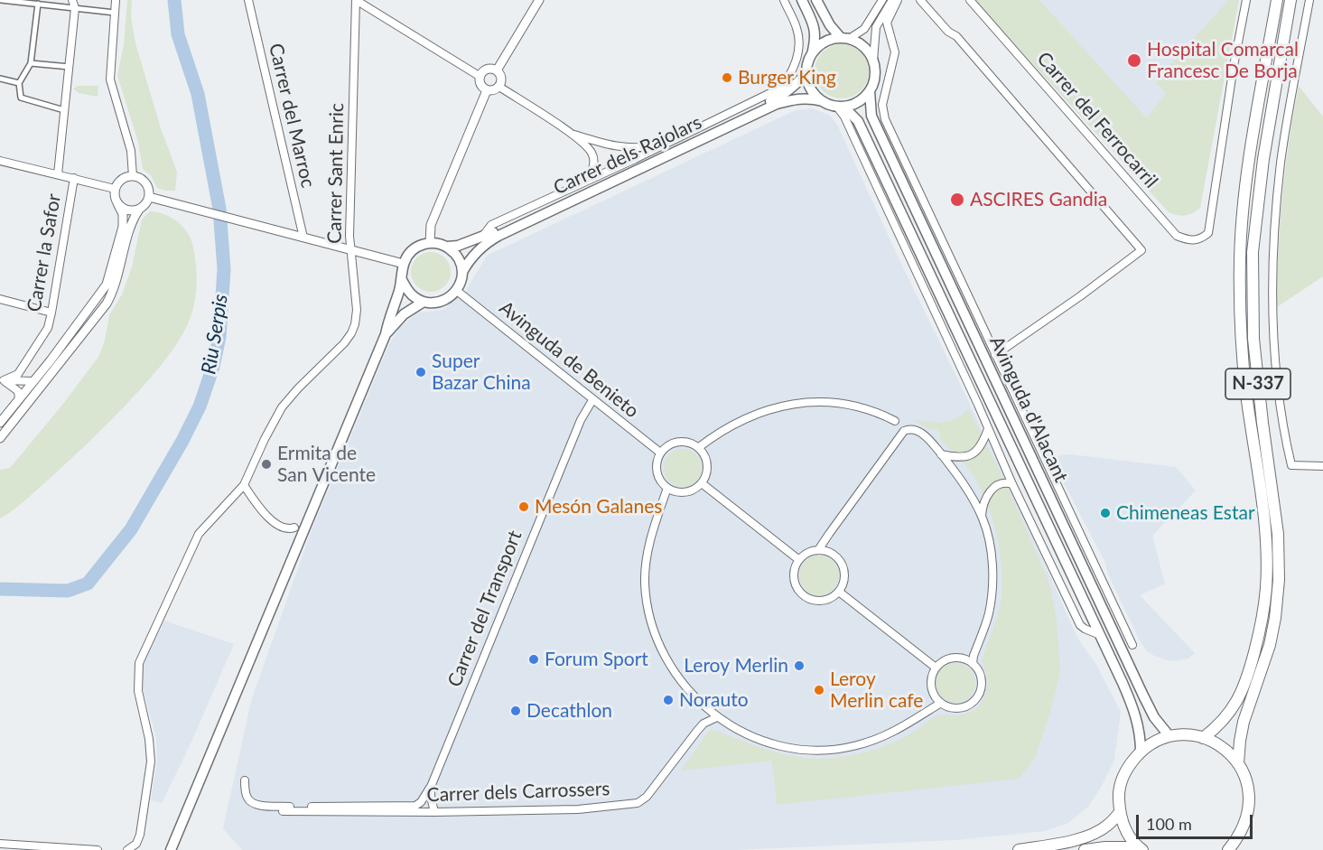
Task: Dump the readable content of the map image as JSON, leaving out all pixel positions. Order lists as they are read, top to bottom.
{
  "streets": {
    "highway": ["N-337"],
    "main road": ["Carrer dels Rajolars", "Avinguda d'Alacant"],
    "street": [
      "Carrer del Marroc",
      "Carrer del Ferrocarril",
      "Carrer Sant Enric",
      "Carrer la Safor",
      "Avinguda de Benieto",
      "Carrer del Transport",
      "Carrer dels Carrossers"
    ]
  },
  "crossings": [
    ["Carrer dels Rajolars", "Avinguda de Benieto"],
    ["Carrer dels Rajolars", "Avinguda d'Alacant"],
    ["Avinguda de Benieto", "Carrer del Transport"],
    ["Carrer del Transport", "Carrer dels Carrossers"]
  ],
  "water": ["Riu Serpis"],
  "places": [
    "Hospital Comarcal Francesc De Borja",
    "Burger King",
    "ASCIRES Gandia",
    "Super Bazar China",
    "Ermita de San Vicente",
    "Mesón Galanes",
    "Chimeneas Estar",
    "Forum Sport",
    "Leroy Merlin",
    "Leroy Merlin cafe",
    "Norauto",
    "Decathlon"
  ],
  "scale_bar": "100 m"
}
